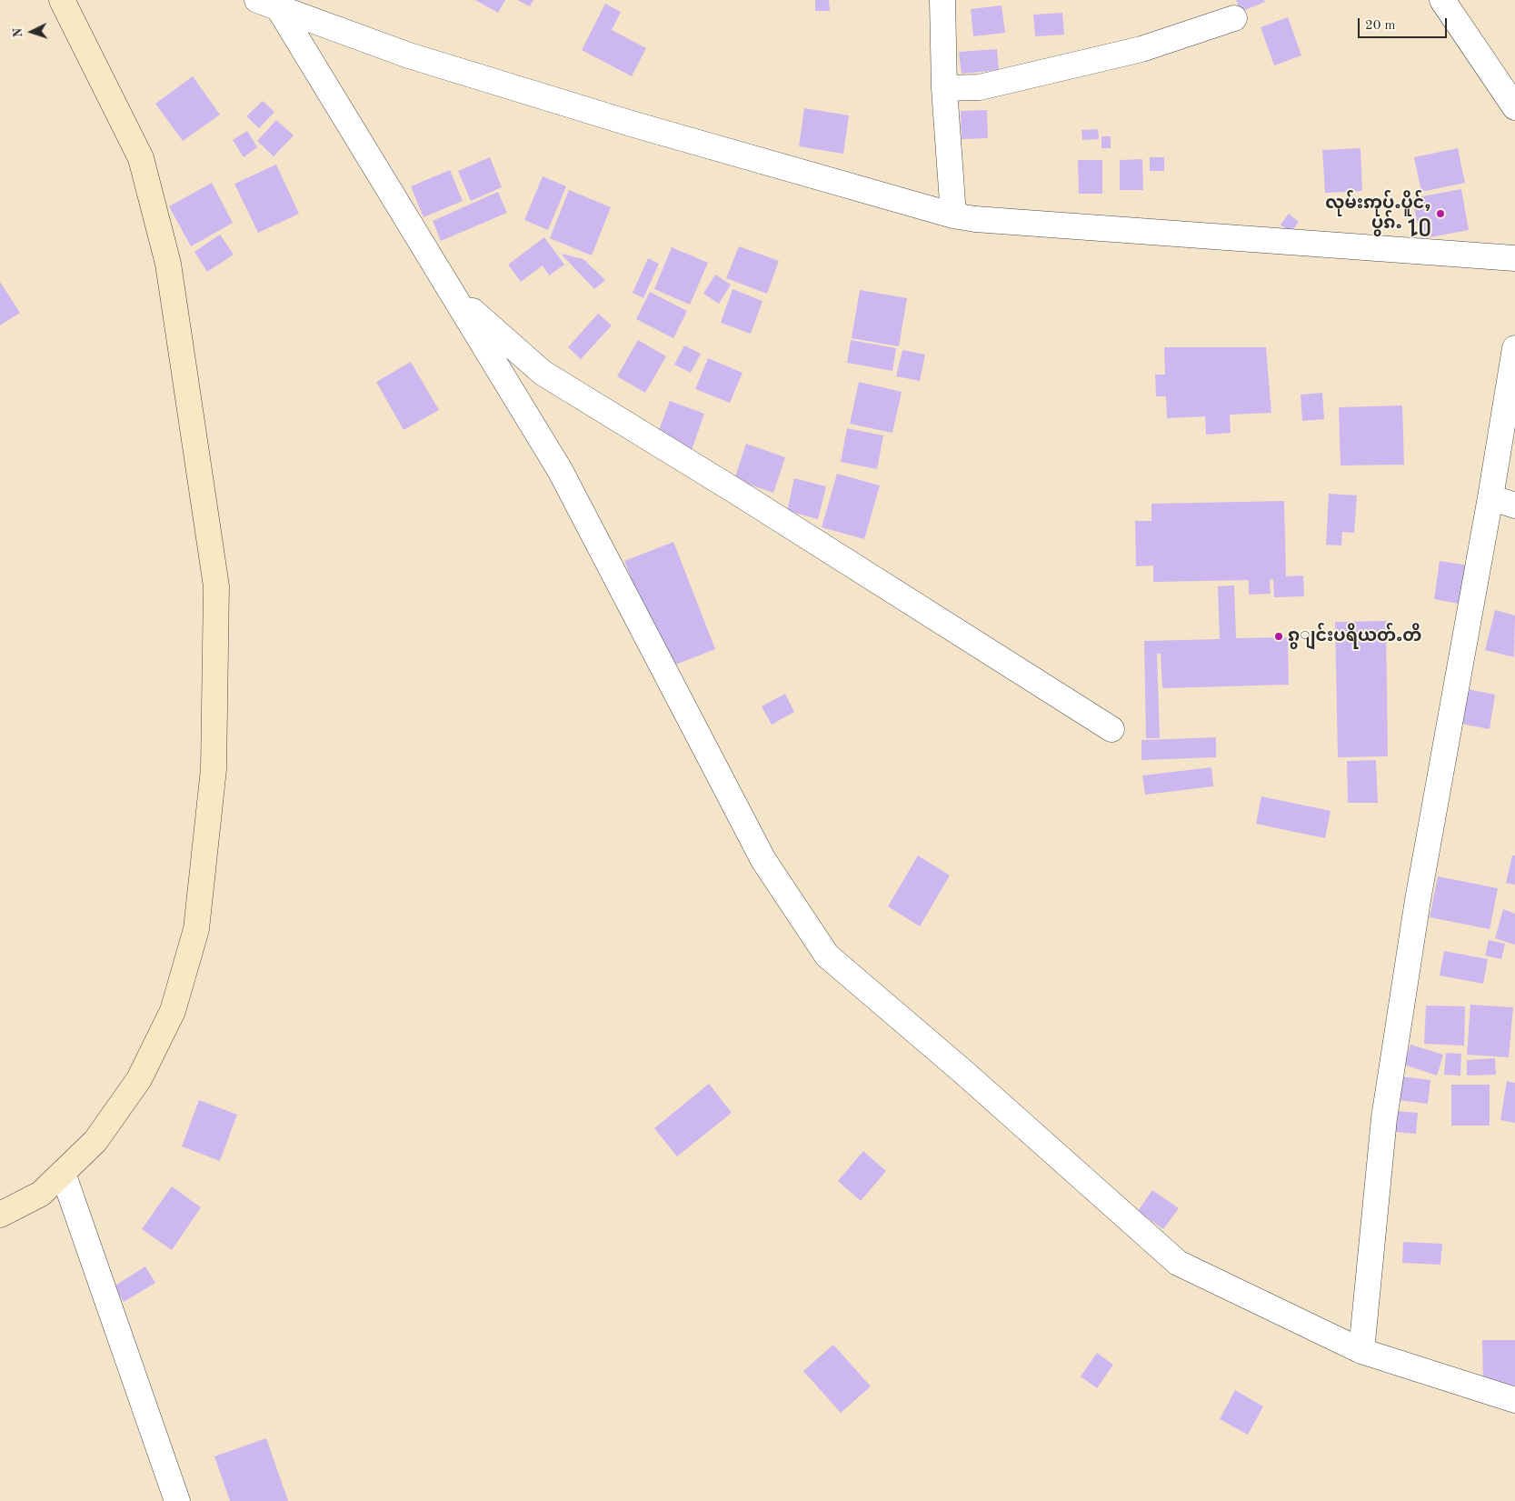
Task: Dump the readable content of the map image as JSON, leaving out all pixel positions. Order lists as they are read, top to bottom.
{
  "places": ["လုမ်းဢုပ်ႉပိူင်ႇ ပွၵ်ႉ ႑႐", "ၵွျင်းပရိယတ်ႉတိ"],
  "scale_bar": "20 m",
  "north": "left"
}
